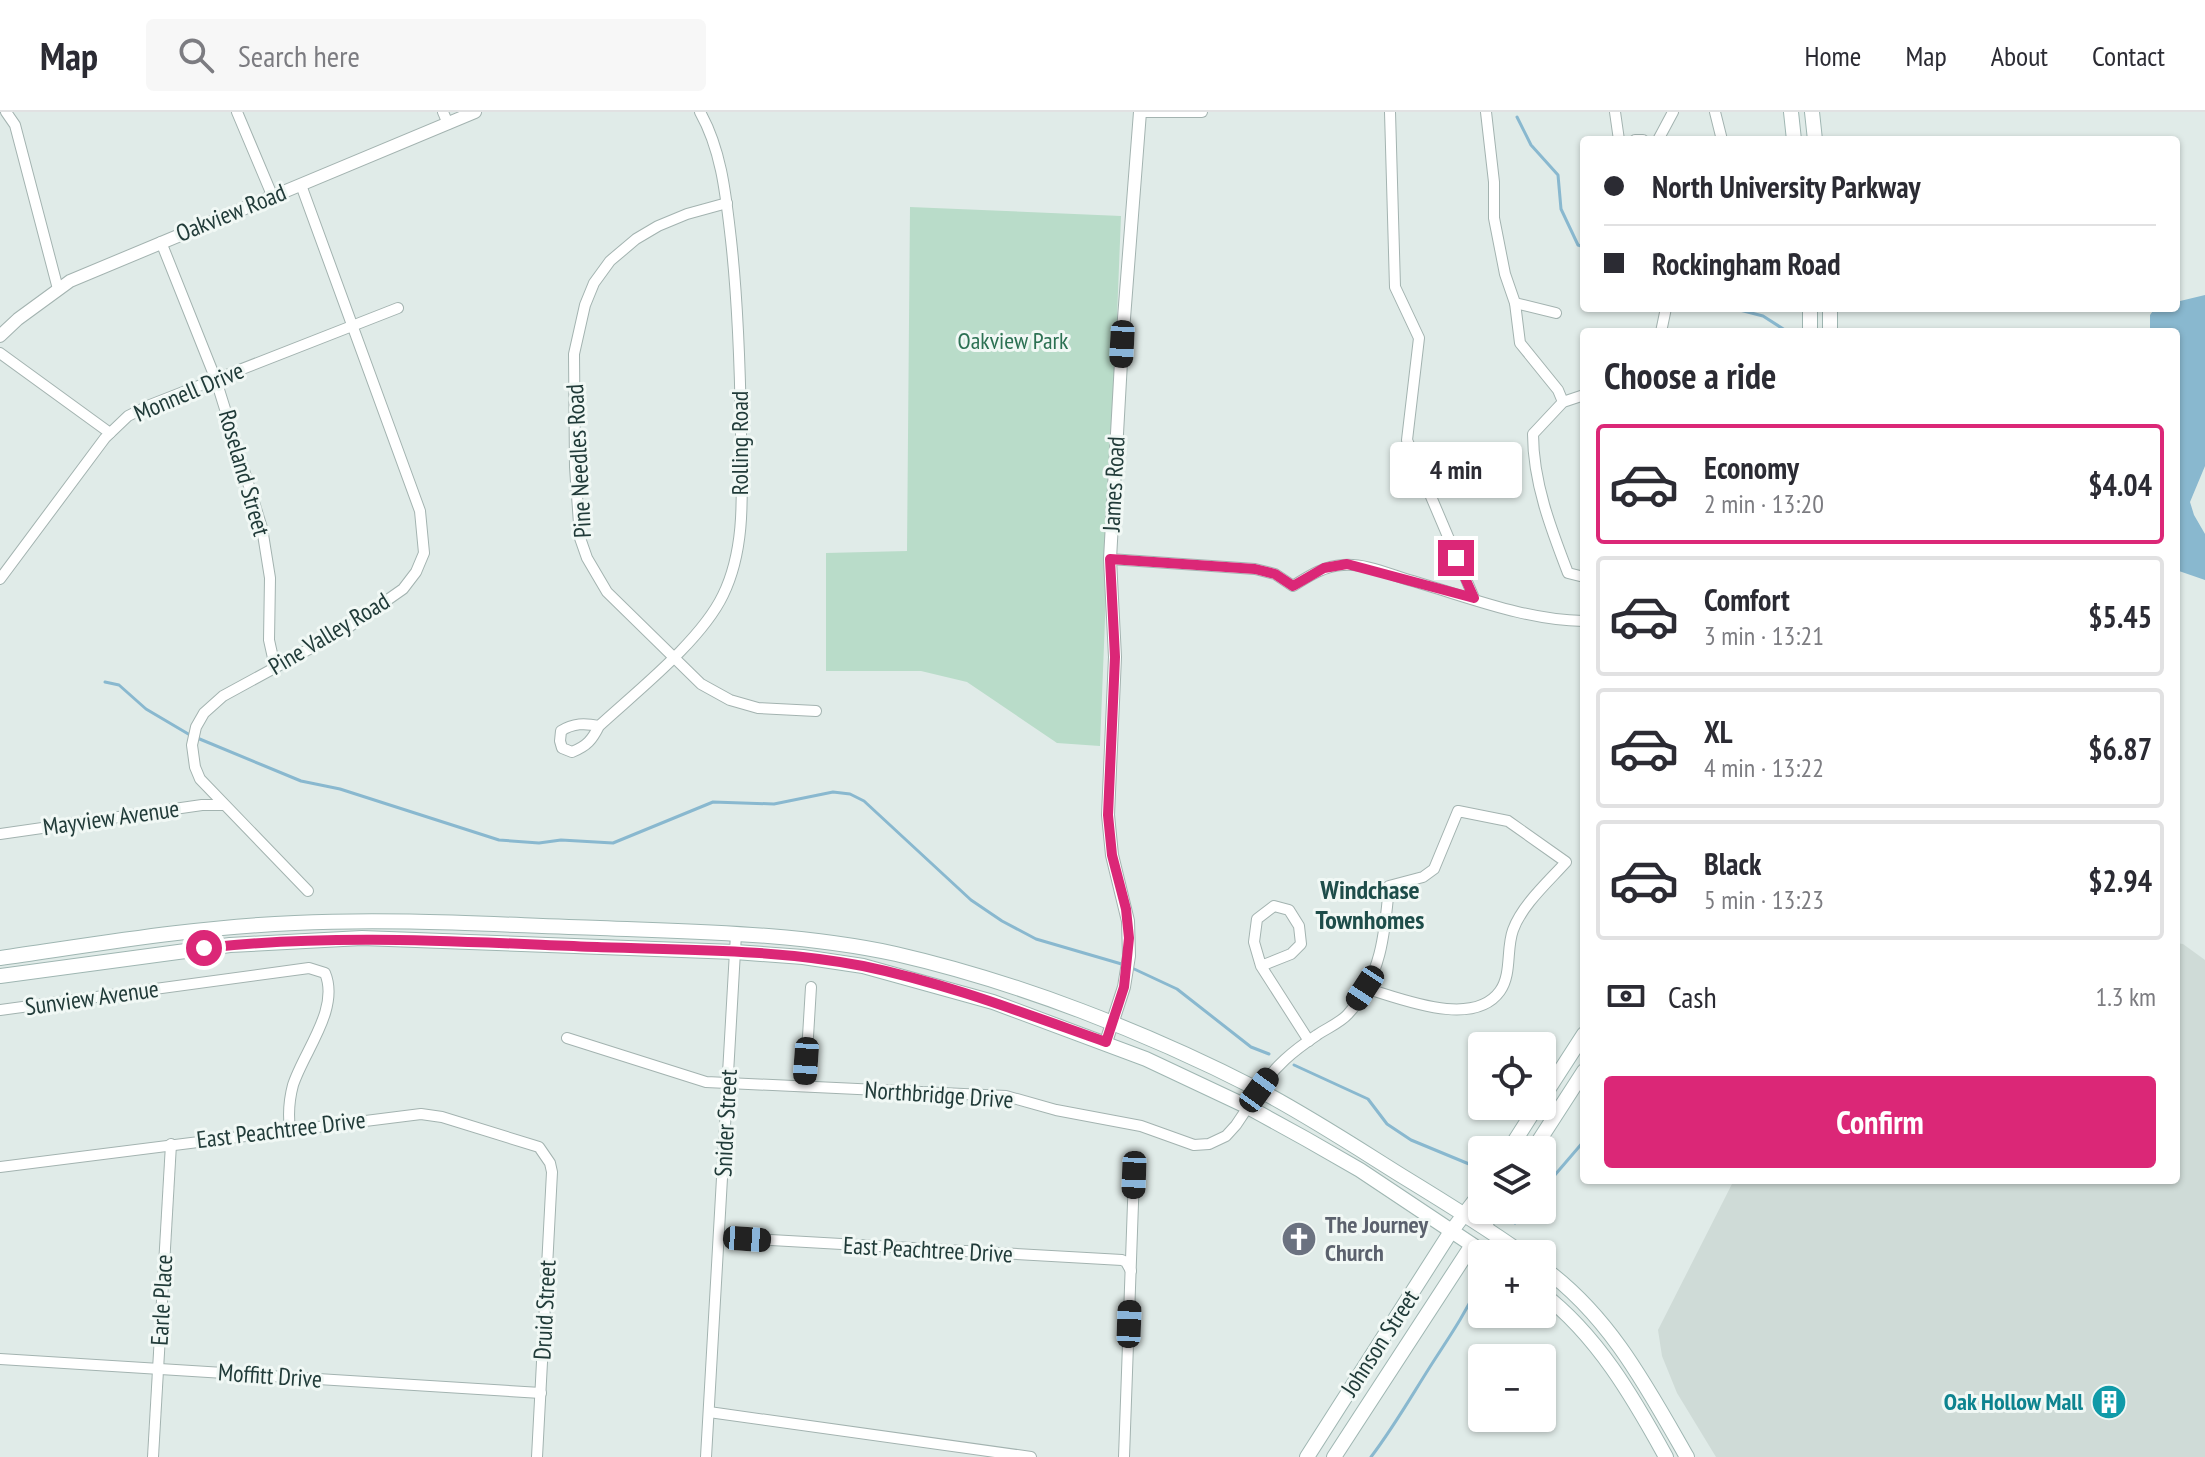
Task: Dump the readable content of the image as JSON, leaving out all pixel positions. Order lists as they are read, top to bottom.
{
  "streets": {
    "main road": ["Johnson Street"],
    "street": [
      "Oakview Road",
      "Monnell Drive",
      "Rolling Road",
      "Pine Needles Road",
      "Roseland Street",
      "James Road",
      "Pine Valley Road",
      "Mayview Avenue",
      "Sunview Avenue",
      "Northbridge Drive",
      "Snider Street",
      "East Peachtree Drive",
      "Earle Place",
      "Druid Street",
      "Moffitt Drive"
    ]
  },
  "crossings": [
    ["Oakview Road", "Roseland Street"],
    ["Oakview Road", "Pine Valley Road"],
    ["Monnell Drive", "Roseland Street"],
    ["Monnell Drive", "Pine Valley Road"],
    ["Rolling Road", "Pine Needles Road"],
    ["Roseland Street", "Pine Valley Road"],
    ["Pine Valley Road", "Mayview Avenue"],
    ["Sunview Avenue", "East Peachtree Drive"],
    ["Northbridge Drive", "Snider Street"],
    ["Snider Street", "East Peachtree Drive"],
    ["East Peachtree Drive", "Earle Place"],
    ["East Peachtree Drive", "Druid Street"],
    ["Earle Place", "Moffitt Drive"],
    ["Druid Street", "Moffitt Drive"]
  ],
  "districts": ["Windchase Townhomes"],
  "parks": ["Oakview Park"],
  "places": {
    "church": ["The Journey Church"],
    "building": ["Oak Hollow Mall"]
  },
  "page": {
    "header": "Map",
    "search": "Search here",
    "nav": [
      "Home",
      "Map",
      "About",
      "Contact"
    ],
    "banner": ["North University Parkway", "Rockingham Road"],
    "heading": "Choose a ride",
    "list": [
      {
        "name": "Economy",
        "note": "2 min · 13:20",
        "value": "$4.04"
      },
      {
        "name": "Comfort",
        "note": "3 min · 13:21",
        "value": "$5.45"
      },
      {
        "name": "XL",
        "note": "4 min · 13:22",
        "value": "$6.87"
      },
      {
        "name": "Black",
        "note": "5 min · 13:23",
        "value": "$2.94"
      }
    ],
    "bubble": "4 min",
    "pay": ["Cash", "1.3 km"],
    "map_buttons": ["+", "−"],
    "buttons": "Confirm"
  }
}
